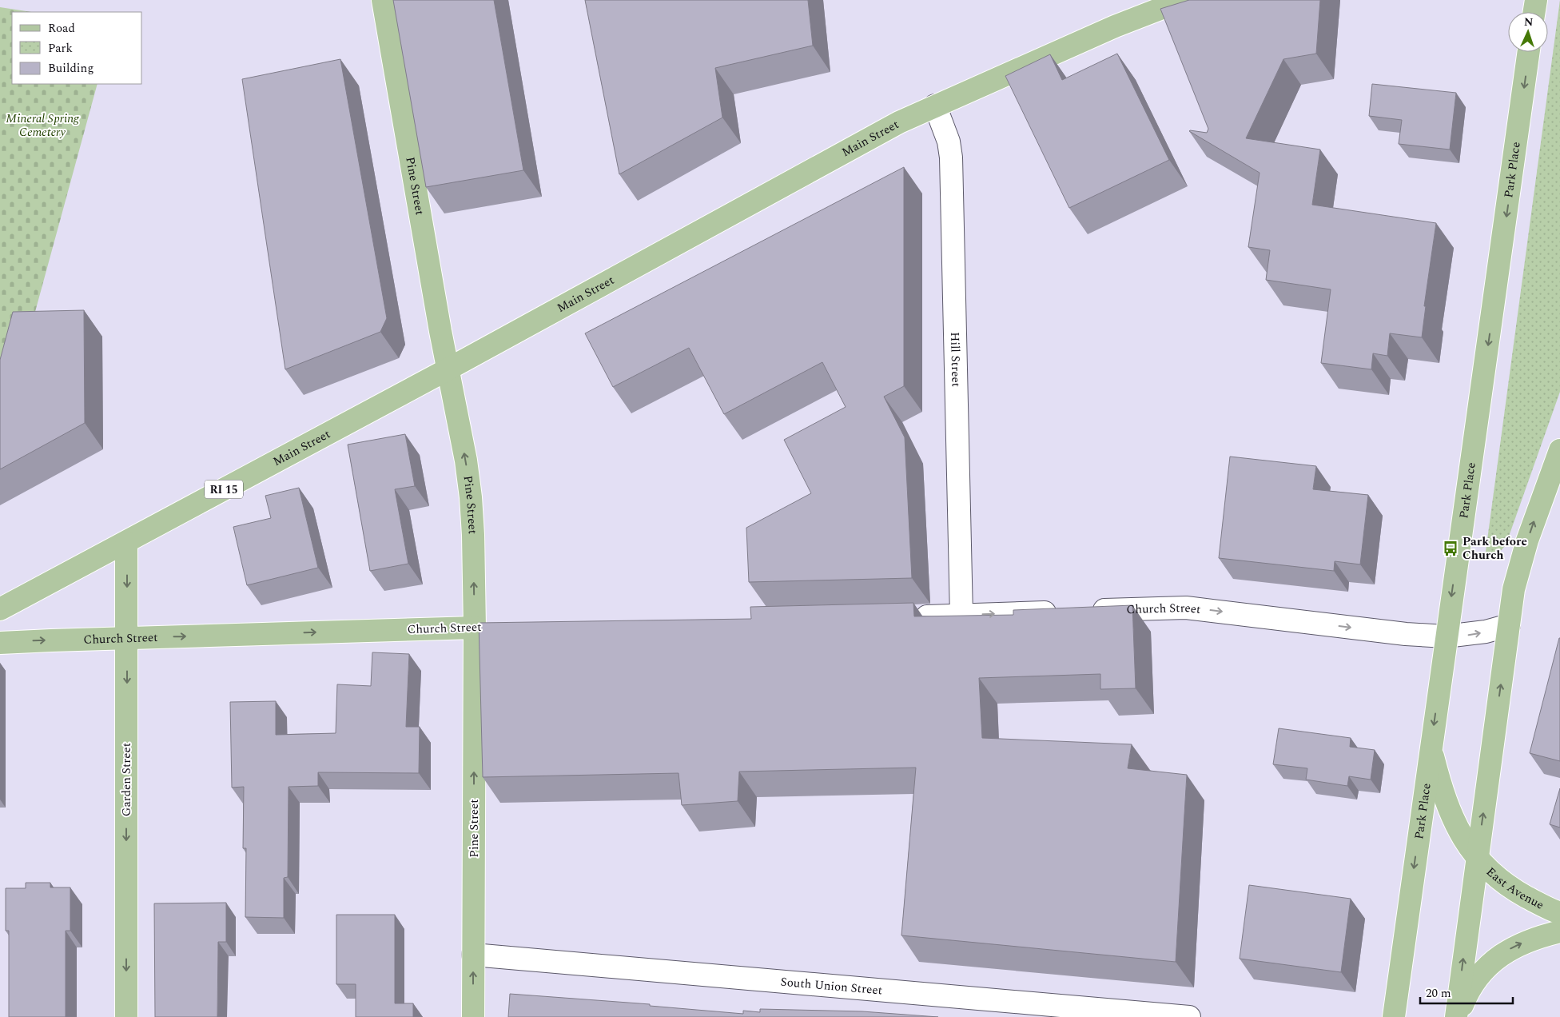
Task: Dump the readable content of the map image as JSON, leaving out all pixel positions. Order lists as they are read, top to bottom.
{
  "streets": {
    "main road": [
      "Main Street",
      "Park Place",
      "Pine Street",
      "RI 15",
      "Church Street",
      "Garden Street",
      "East Avenue"
    ],
    "street": ["Hill Street", "South Union Street"]
  },
  "crossings": [
    ["Main Street", "Pine Street"],
    ["Main Street", "Hill Street"],
    ["Main Street", "Garden Street"],
    ["Park Place", "Church Street"],
    ["Park Place", "East Avenue"],
    ["Pine Street", "Church Street"],
    ["Pine Street", "South Union Street"],
    ["Church Street", "Garden Street"]
  ],
  "one_way": ["Pine Street", "Church Street", "Garden Street"],
  "parks": ["Mineral Spring Cemetery"],
  "places": {
    "bus stop": ["Park before Church"]
  },
  "legend": ["Road", "Park", "Building"],
  "scale_bar": "20 m",
  "north": "top"
}
